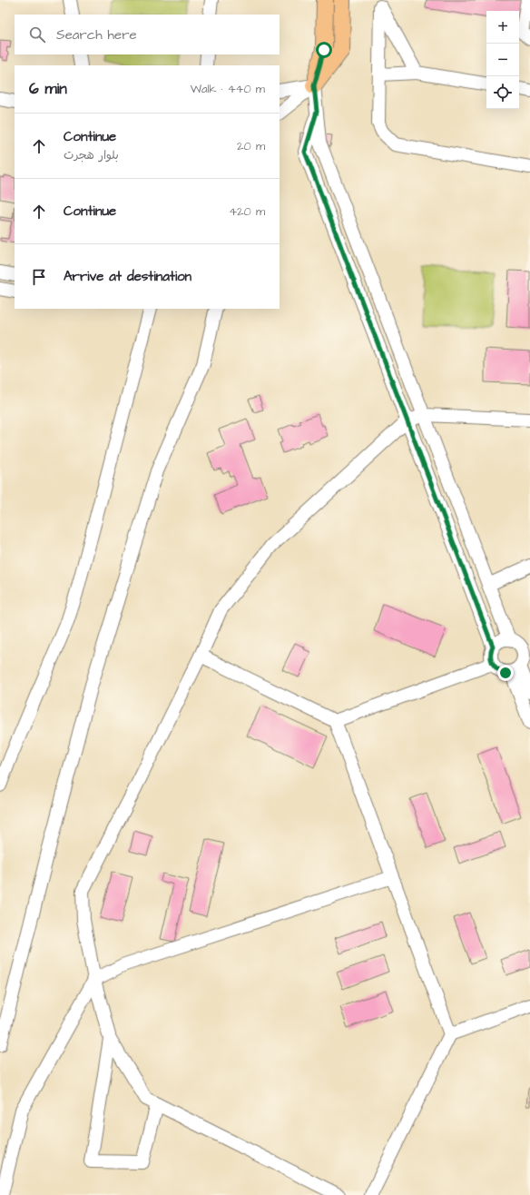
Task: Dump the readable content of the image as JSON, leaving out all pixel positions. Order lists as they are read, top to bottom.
{
  "page": {
    "map_buttons": ["+", "−"],
    "search": "Search here",
    "heading": ["6 min", "Walk · 440 m"],
    "list": [
      ["Continue", "بلوار هجرت", "20 m"],
      ["Continue", "420 m"],
      "Arrive at destination"
    ]
  }
}
